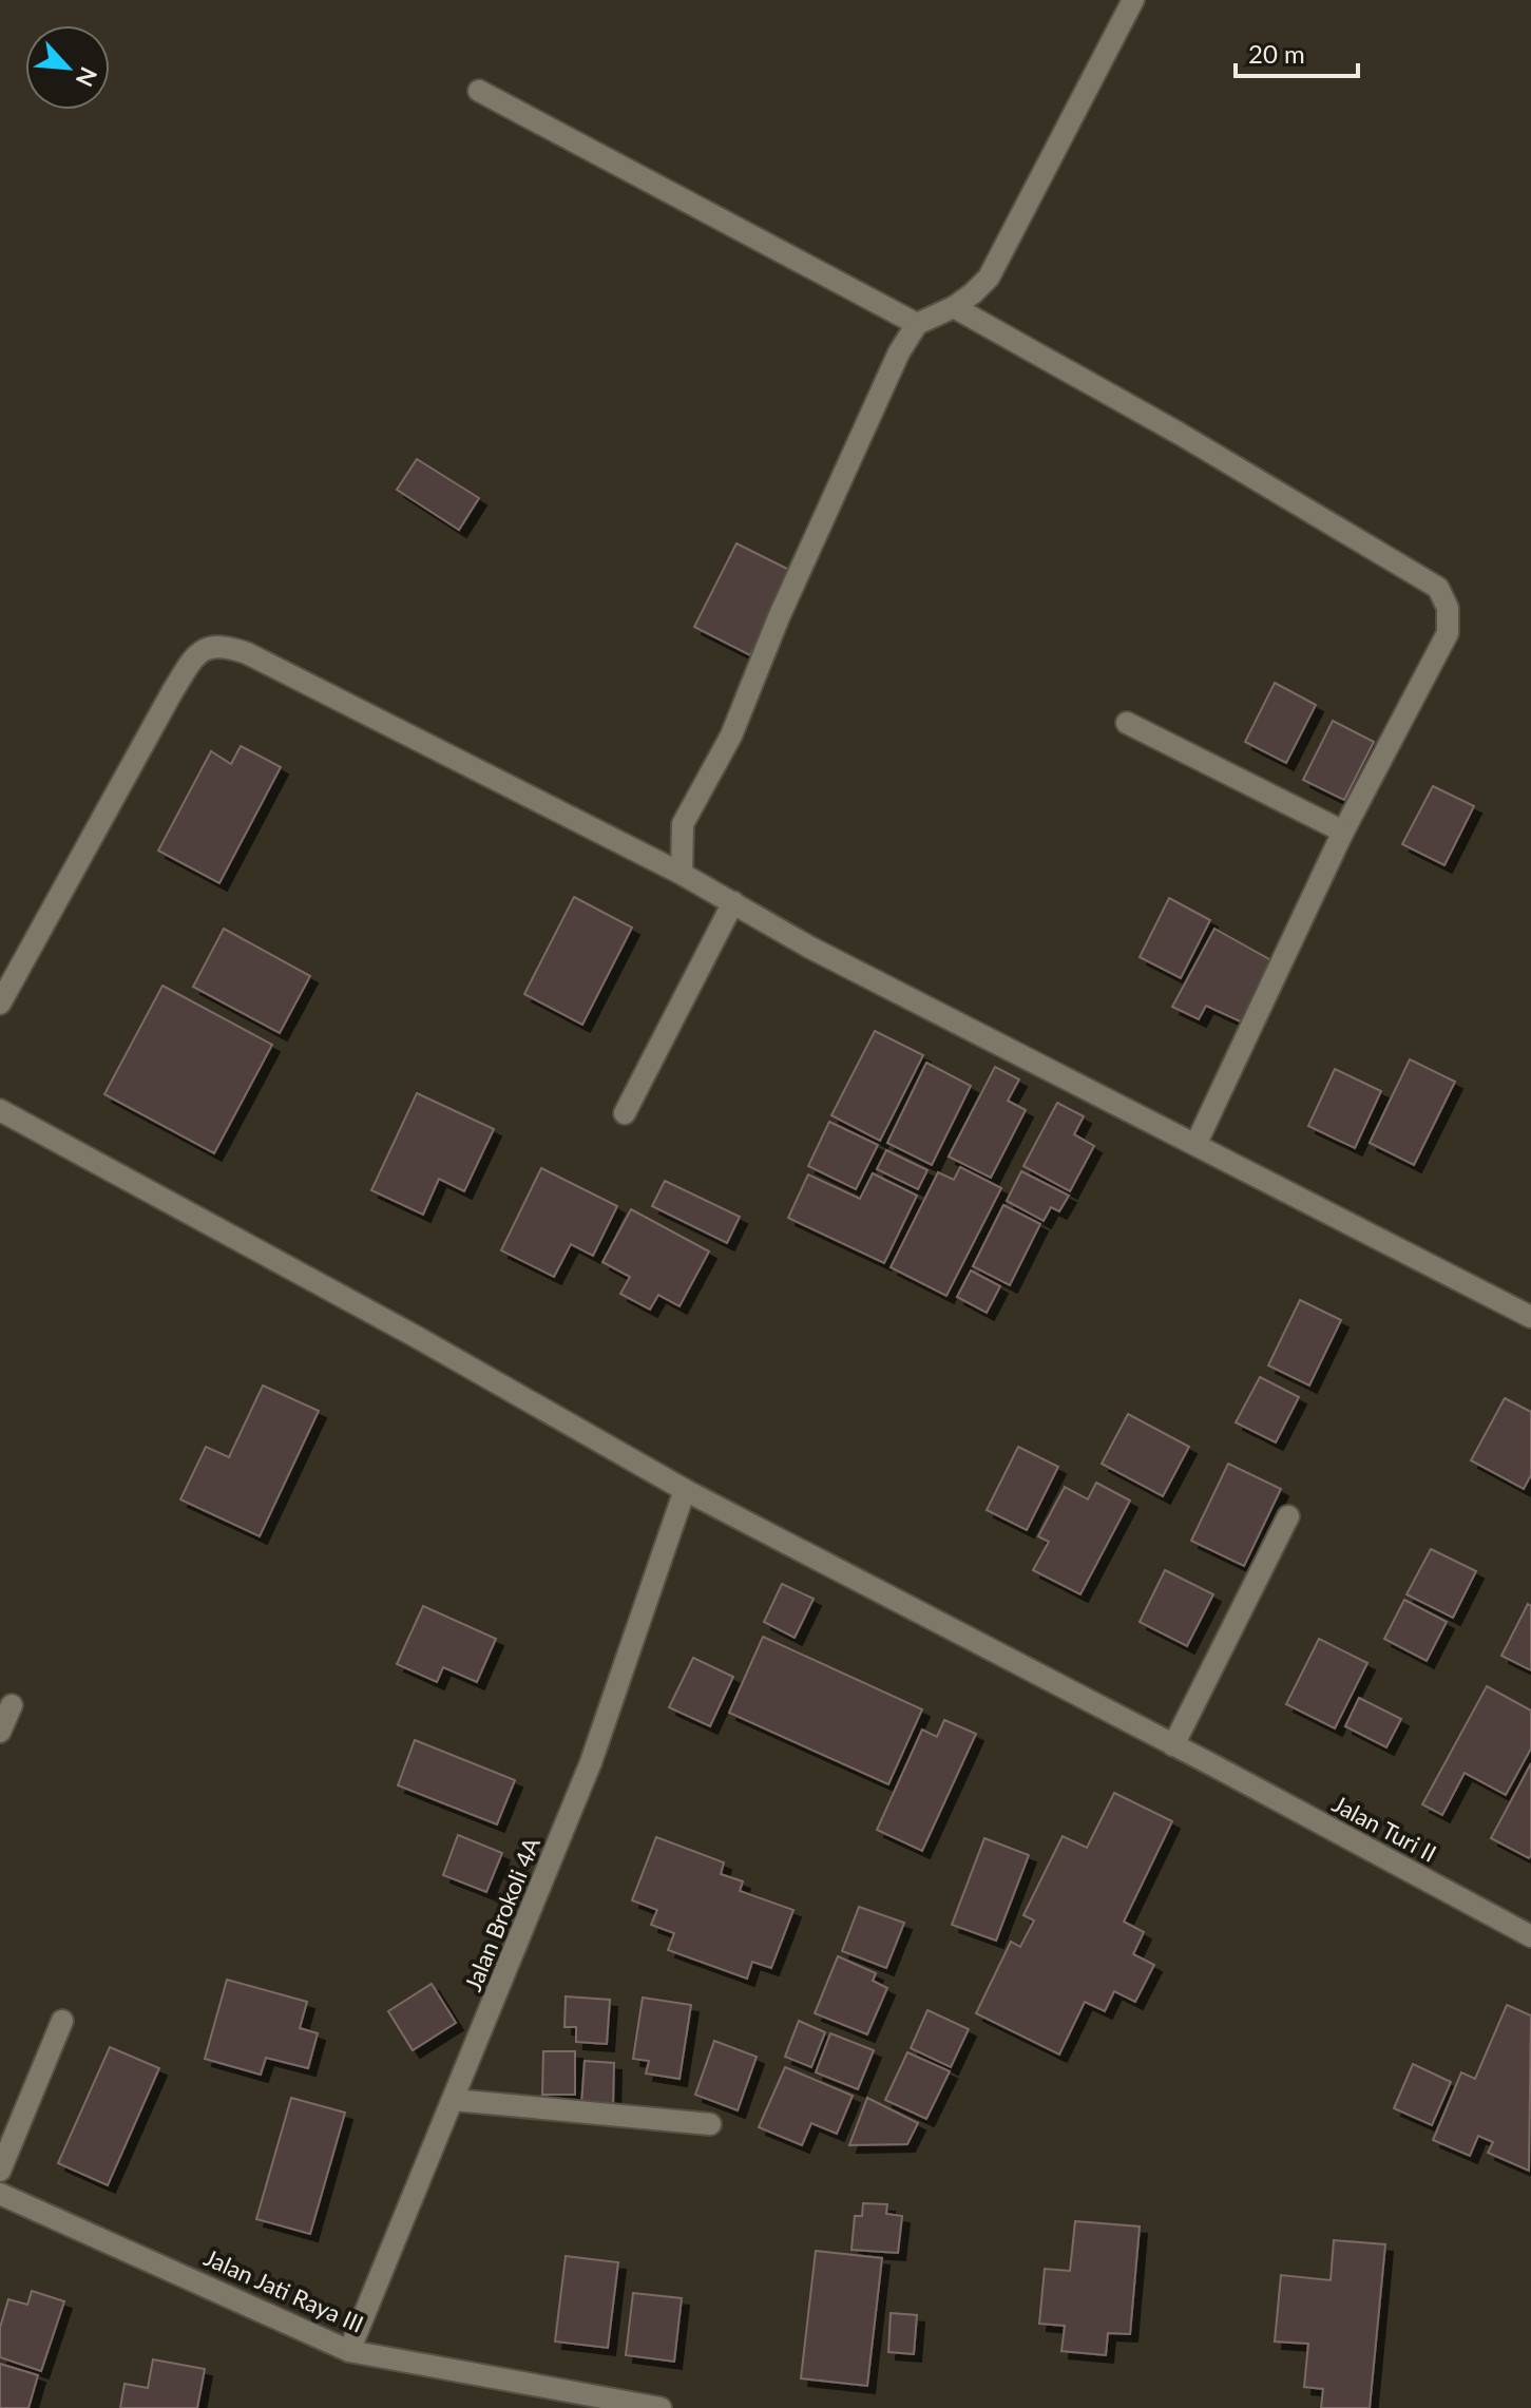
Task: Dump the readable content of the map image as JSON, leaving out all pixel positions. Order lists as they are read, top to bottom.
{
  "streets": {
    "street": ["Jalan Turi II", "Jalan Brokoli 4A", "Jalan Jati Raya III"]
  },
  "crossings": [
    ["Jalan Turi II", "Jalan Brokoli 4A"],
    ["Jalan Brokoli 4A", "Jalan Jati Raya III"]
  ],
  "scale_bar": "20 m",
  "north": "bottom right"
}
